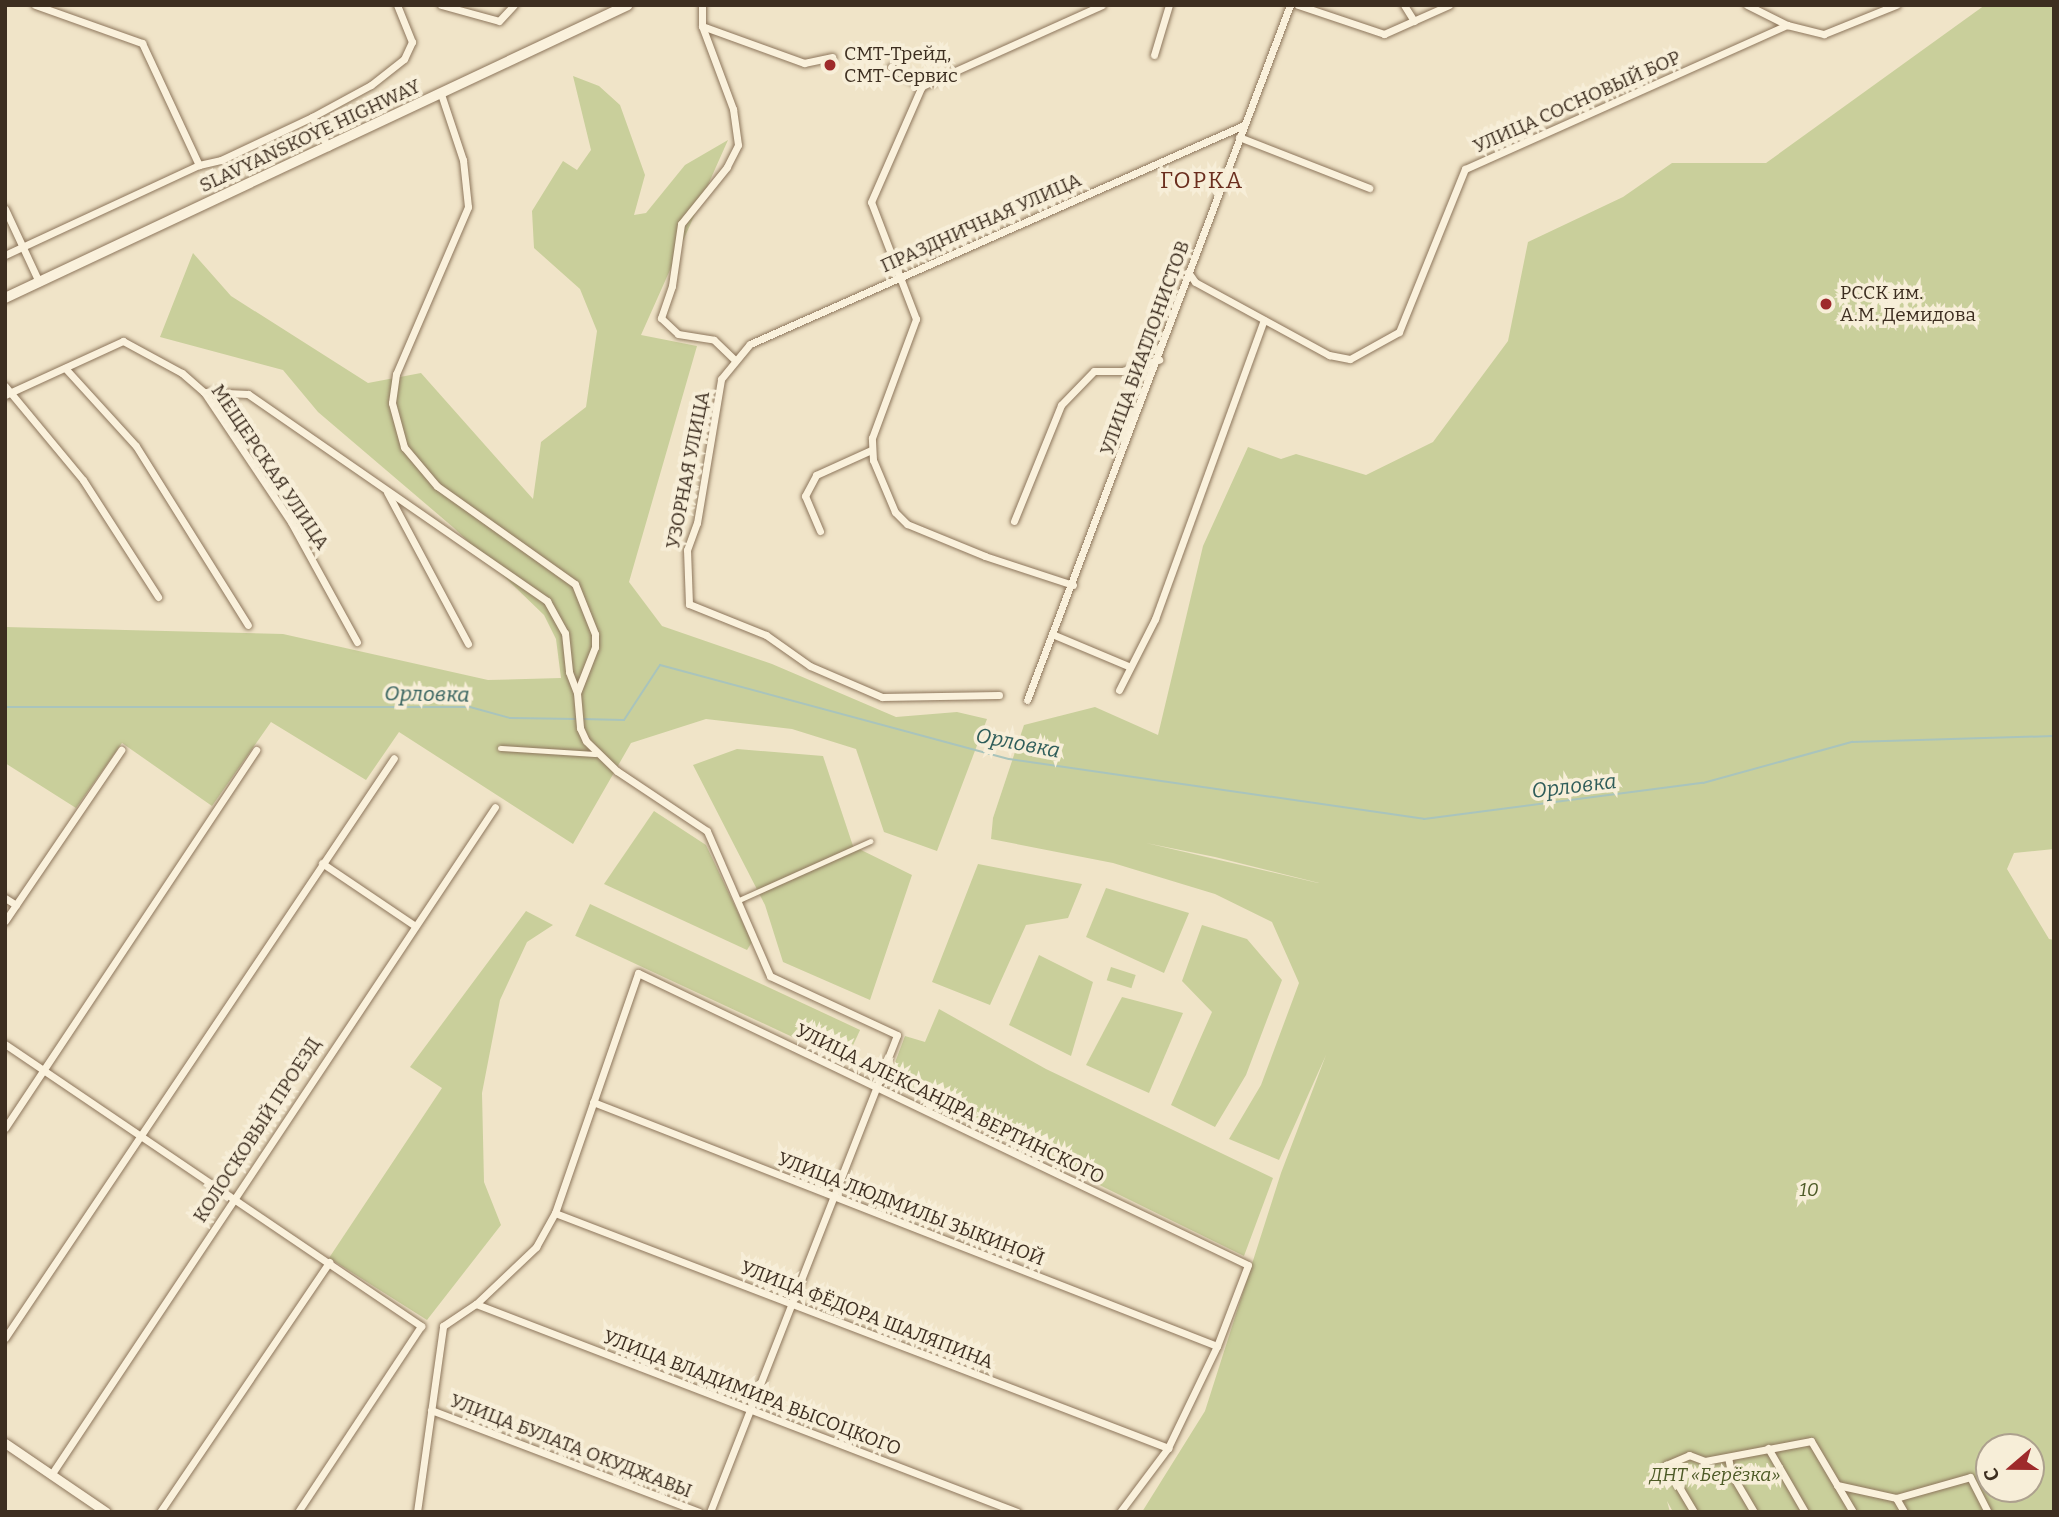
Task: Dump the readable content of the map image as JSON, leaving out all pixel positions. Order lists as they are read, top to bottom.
{
  "streets": {
    "main road": ["SLAVYANSKOYE HIGHWAY"],
    "street": [
      "УЛИЦА СОСНОВЫЙ БОР",
      "ПРАЗДНИЧНАЯ УЛИЦА",
      "УЛИЦА БИАТЛОНИСТОВ",
      "МЕЩЕРСКАЯ УЛИЦА",
      "УЗОРНАЯ УЛИЦА",
      "УЛИЦА АЛЕКСАНДРА ВЕРТИНСКОГО",
      "КОЛОСКОВЫЙ ПРОЕЗД",
      "УЛИЦА ЛЮДМИЛЫ ЗЫКИНОЙ",
      "УЛИЦА ФЁДОРА ШАЛЯПИНА",
      "УЛИЦА ВЛАДИМИРА ВЫСОЦКОГО",
      "УЛИЦА БУЛАТА ОКУДЖАВЫ"
    ]
  },
  "crossings": [
    ["УЛИЦА СОСНОВЫЙ БОР", "УЛИЦА БИАТЛОНИСТОВ"],
    ["ПРАЗДНИЧНАЯ УЛИЦА", "УЛИЦА БИАТЛОНИСТОВ"],
    ["ПРАЗДНИЧНАЯ УЛИЦА", "УЗОРНАЯ УЛИЦА"],
    ["УЛИЦА АЛЕКСАНДРА ВЕРТИНСКОГО", "УЛИЦА ЛЮДМИЛЫ ЗЫКИНОЙ"]
  ],
  "districts": ["ГОРКА"],
  "water": ["Орловка"],
  "parks": ["10", "ДНТ «Берёзка»"],
  "places": ["СМТ-Трейд, СМТ-Сервис", "РССК им. А.М. Демидова"],
  "north": "left"
}
